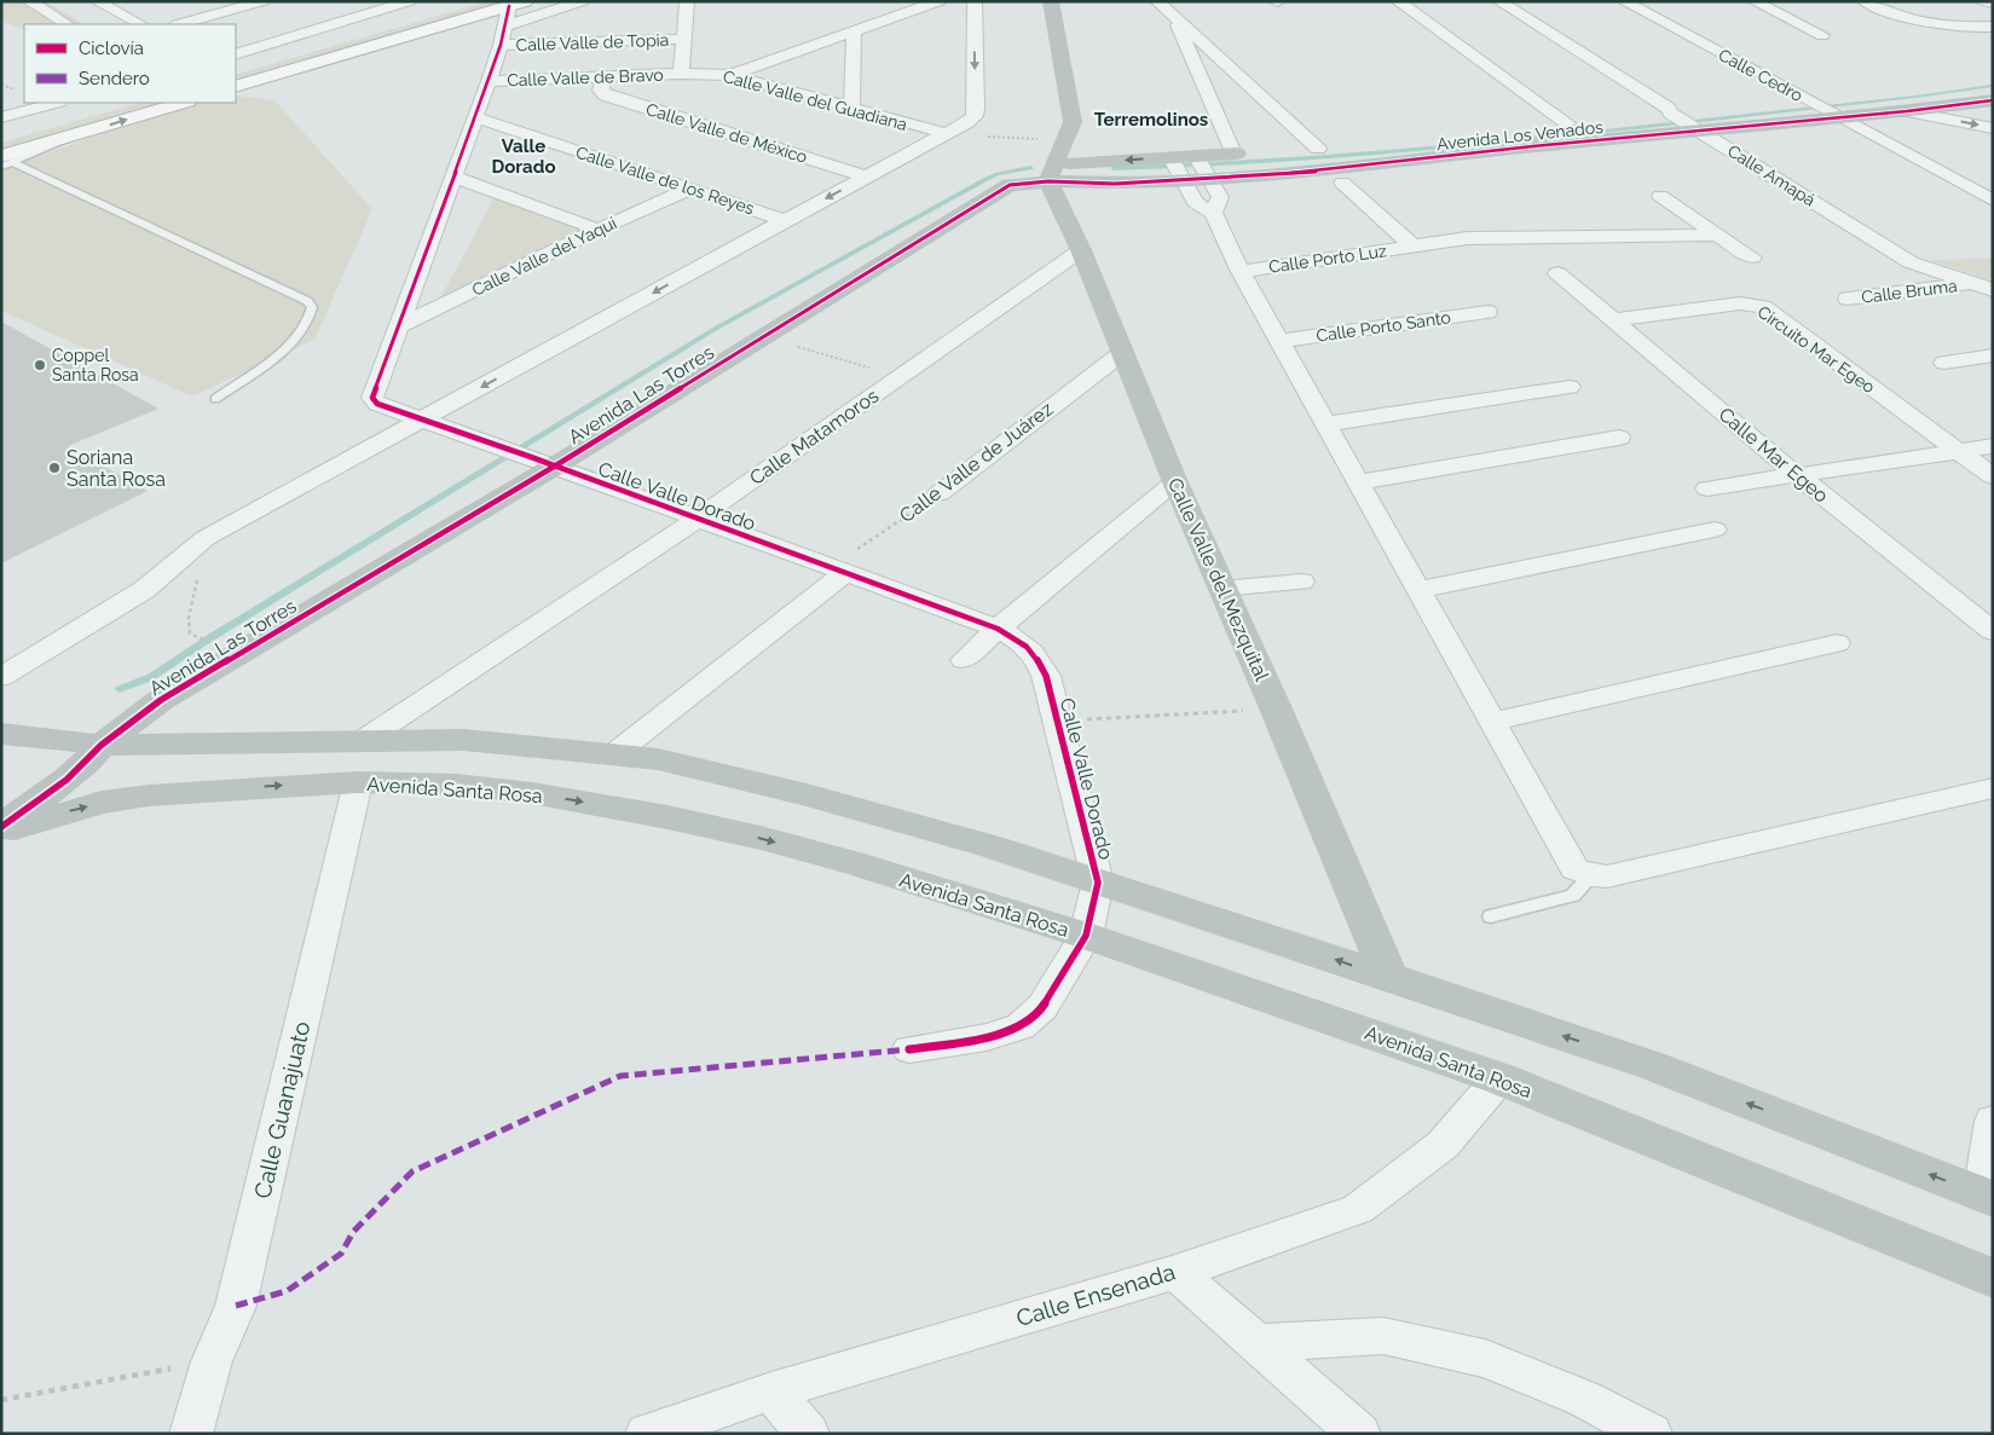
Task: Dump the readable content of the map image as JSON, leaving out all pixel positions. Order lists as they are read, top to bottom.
{
  "streets": {
    "street": [
      "Calle Valle de Topia",
      "Calle Cedro",
      "Calle Valle de Bravo",
      "Calle Valle del Guadiana",
      "Calle Valle de México",
      "Avenida Los Venados",
      "Calle Amapá",
      "Calle Valle de los Reyes",
      "Calle Valle del Yaqui",
      "Calle Porto Luz",
      "Calle Bruma",
      "Calle Porto Santo",
      "Circuito Mar Egeo",
      "Avenida Las Torres",
      "Calle Matamoros",
      "Calle Mar Egeo",
      "Calle Valle de Juárez",
      "Calle Valle Dorado",
      "Calle Valle del Mezquital",
      "Avenida Santa Rosa",
      "Calle Guanajuato",
      "Calle Ensenada"
    ]
  },
  "crossings": [
    ["Calle Valle de Topia", "Calle Valle Dorado"],
    ["Calle Cedro", "Avenida Los Venados"],
    ["Calle Valle de Bravo", "Calle Valle del Guadiana"],
    ["Calle Valle de Bravo", "Calle Valle de México"],
    ["Calle Valle de Bravo", "Calle Valle Dorado"],
    ["Avenida Los Venados", "Calle Amapá"],
    ["Avenida Los Venados", "Avenida Las Torres"],
    ["Avenida Los Venados", "Calle Valle del Mezquital"],
    ["Calle Amapá", "Calle Bruma"],
    ["Calle Valle de los Reyes", "Calle Valle del Yaqui"],
    ["Calle Valle de los Reyes", "Calle Valle Dorado"],
    ["Calle Valle del Yaqui", "Calle Valle Dorado"],
    ["Circuito Mar Egeo", "Calle Mar Egeo"],
    ["Avenida Las Torres", "Calle Valle Dorado"],
    ["Avenida Las Torres", "Calle Valle del Mezquital"],
    ["Avenida Las Torres", "Avenida Santa Rosa"],
    ["Calle Matamoros", "Calle Valle Dorado"],
    ["Calle Matamoros", "Calle Valle del Mezquital"],
    ["Calle Valle de Juárez", "Calle Valle Dorado"],
    ["Calle Valle de Juárez", "Calle Valle del Mezquital"],
    ["Avenida Santa Rosa", "Calle Guanajuato"],
    ["Avenida Santa Rosa", "Calle Ensenada"]
  ],
  "districts": ["Terremolinos", "Valle Dorado"],
  "places": ["Coppel Santa Rosa", "Soriana Santa Rosa"],
  "legend": ["Ciclovía", "Sendero"]
}
